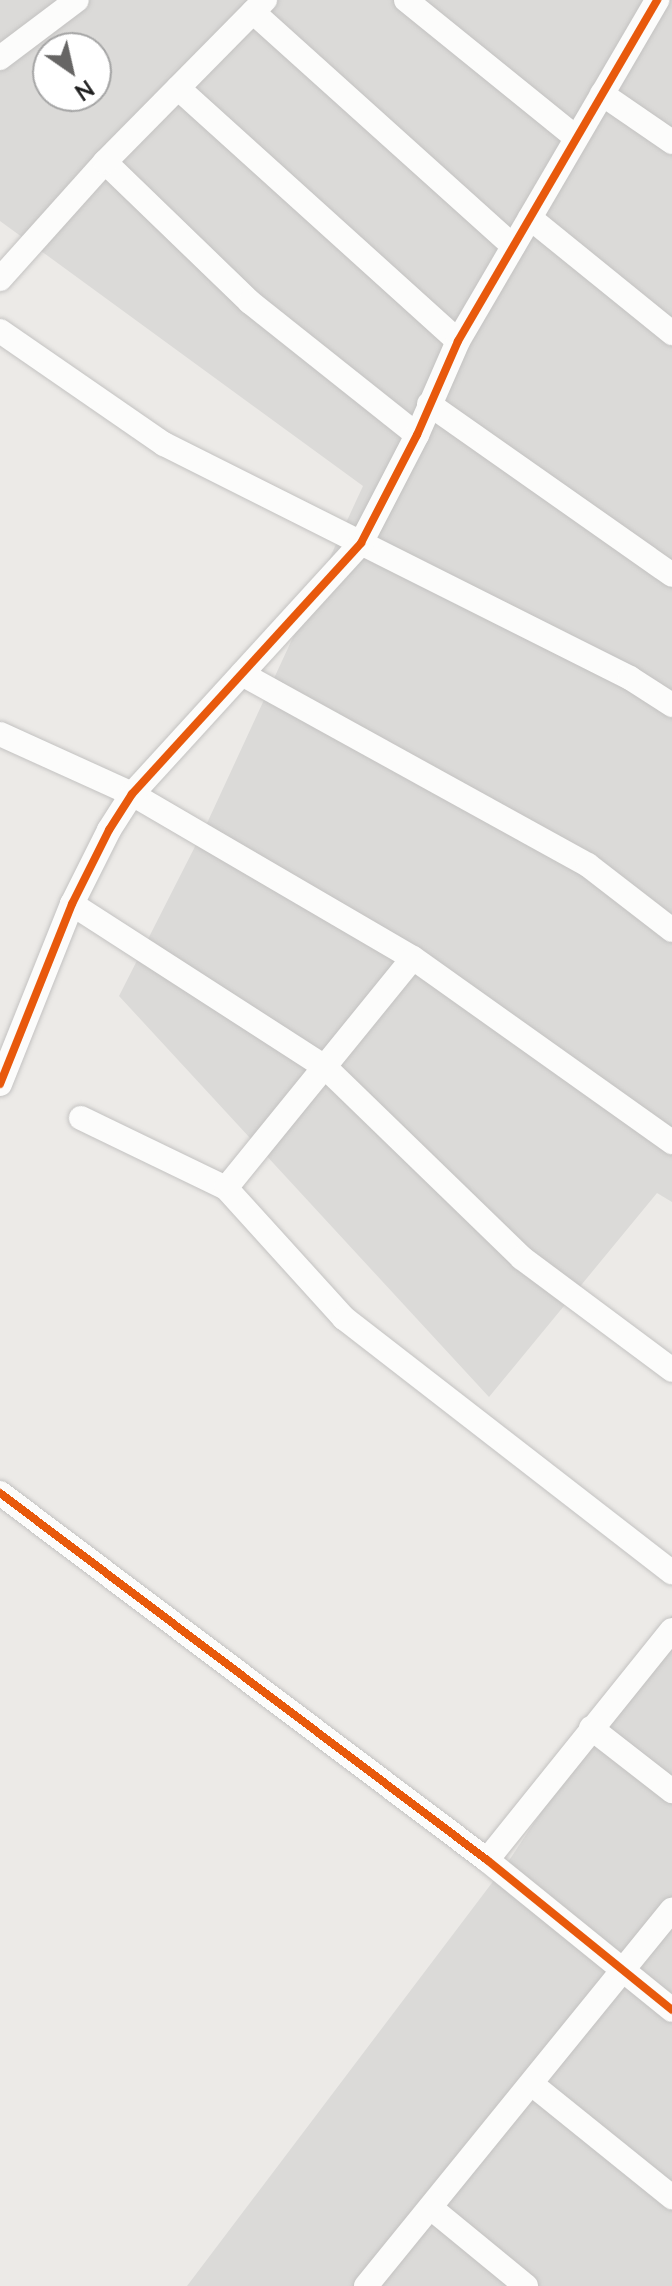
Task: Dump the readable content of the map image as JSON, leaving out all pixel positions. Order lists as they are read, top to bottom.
{
  "north": "bottom right"
}
